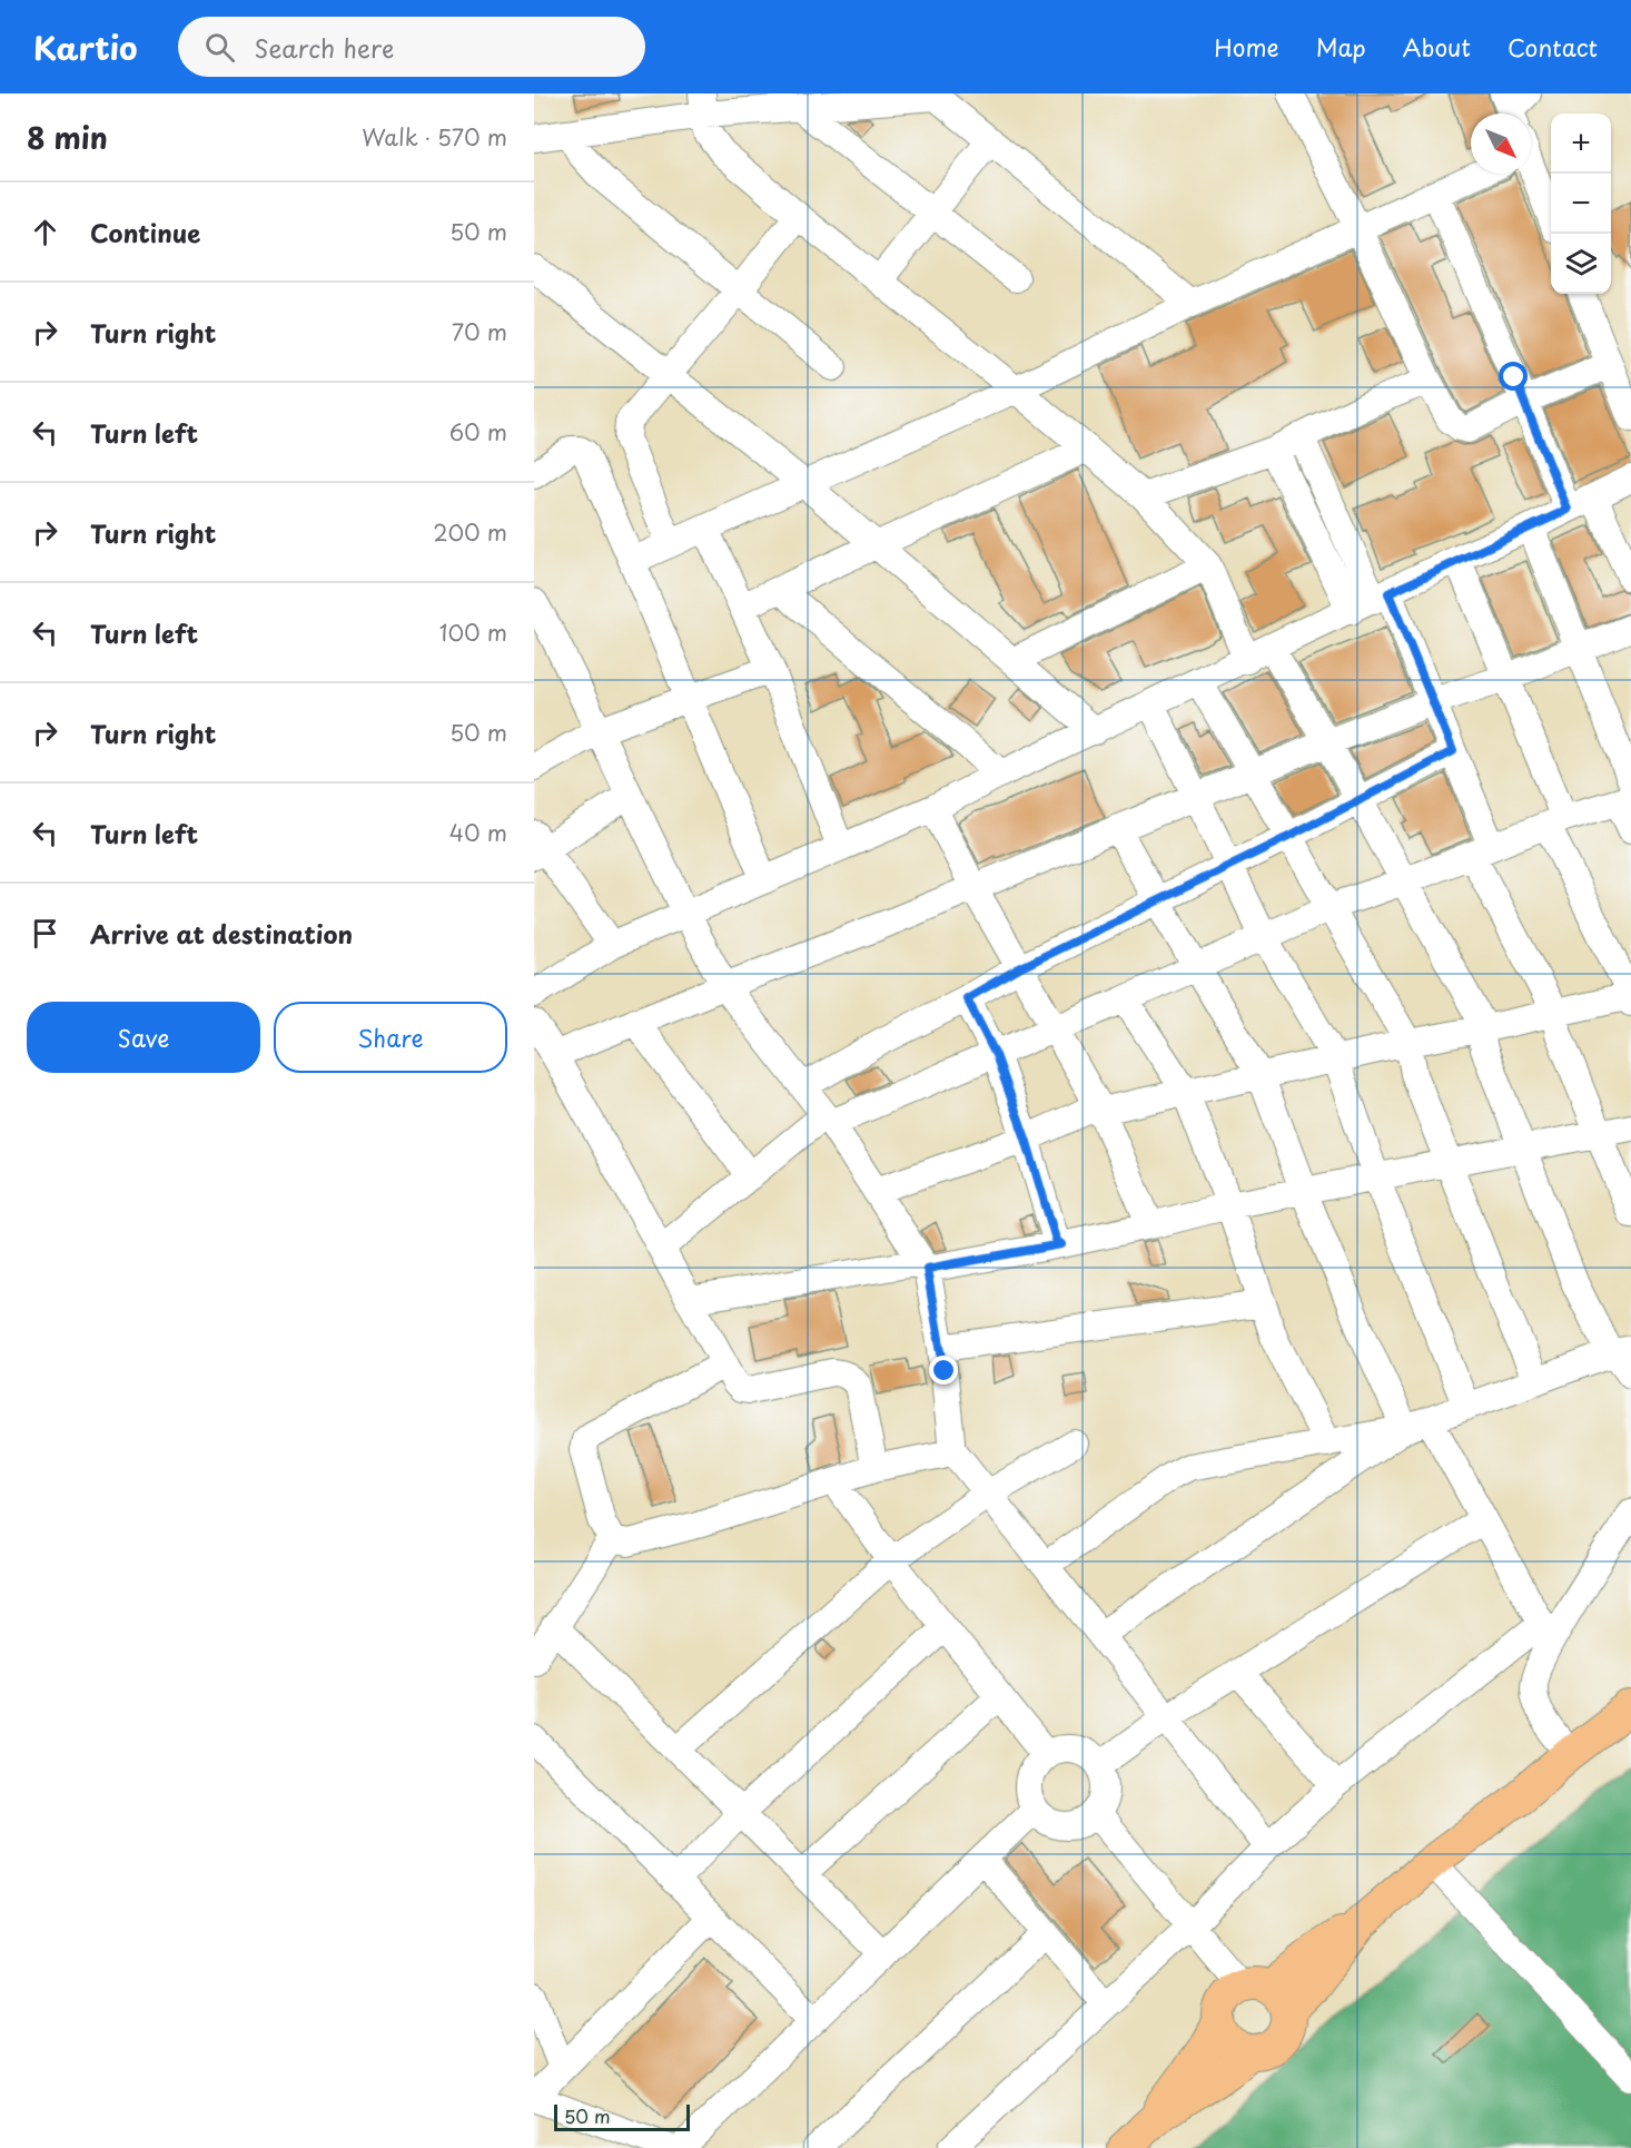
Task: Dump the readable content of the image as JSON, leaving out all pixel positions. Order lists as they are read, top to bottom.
{
  "scale_bar": "50 m",
  "north": "bottom right",
  "page": {
    "header": "Kartio",
    "search": "Search here",
    "nav": [
      "Home",
      "Map",
      "About",
      "Contact"
    ],
    "heading": ["8 min", "Walk · 570 m"],
    "map_buttons": ["+", "−"],
    "list": [
      ["Continue", "50 m"],
      ["Turn right", "70 m"],
      ["Turn left", "60 m"],
      ["Turn right", "200 m"],
      ["Turn left", "100 m"],
      ["Turn right", "50 m"],
      ["Turn left", "40 m"],
      "Arrive at destination"
    ],
    "buttons": ["Save", "Share"],
    "scale": "50 m"
  }
}
